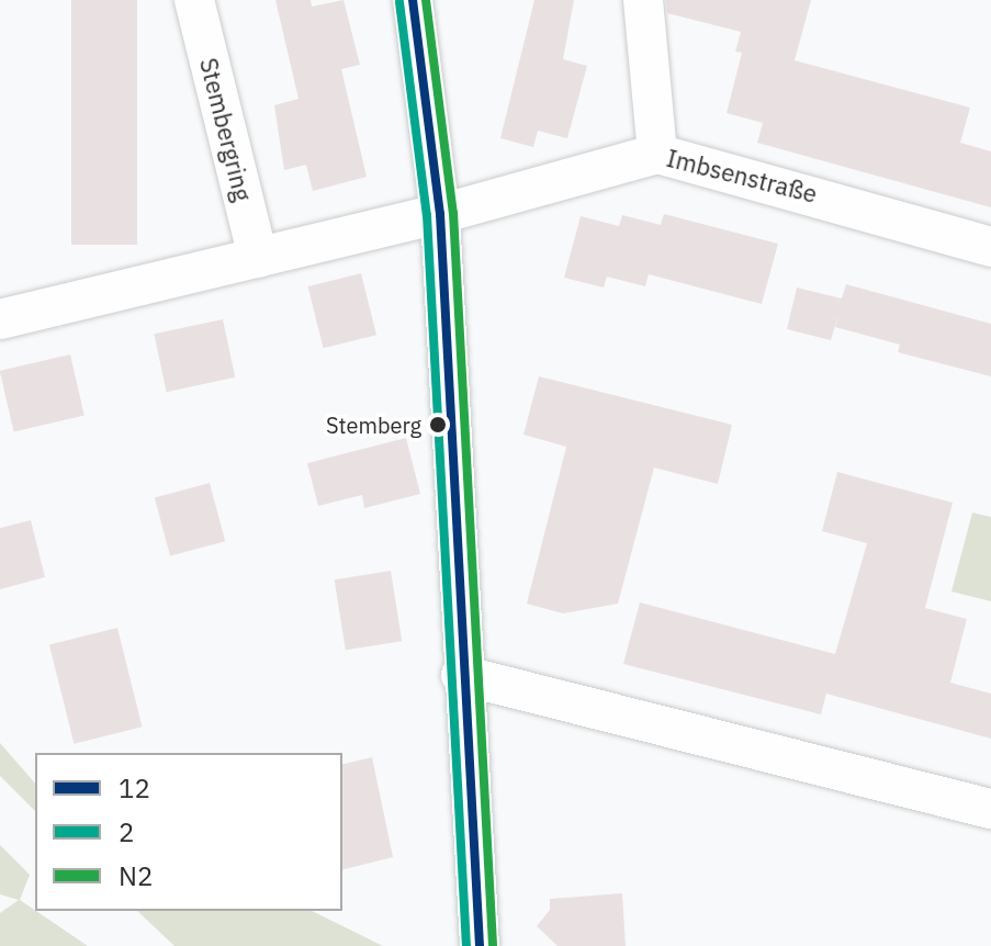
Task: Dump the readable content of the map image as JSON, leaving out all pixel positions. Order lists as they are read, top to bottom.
{
  "streets": {
    "street": ["Stembergring", "Imbsenstraße"]
  },
  "places": ["Stemberg"],
  "lines": ["transit line 12", "transit line N2", "transit line 2"],
  "legend": ["12", "2", "N2"]
}
